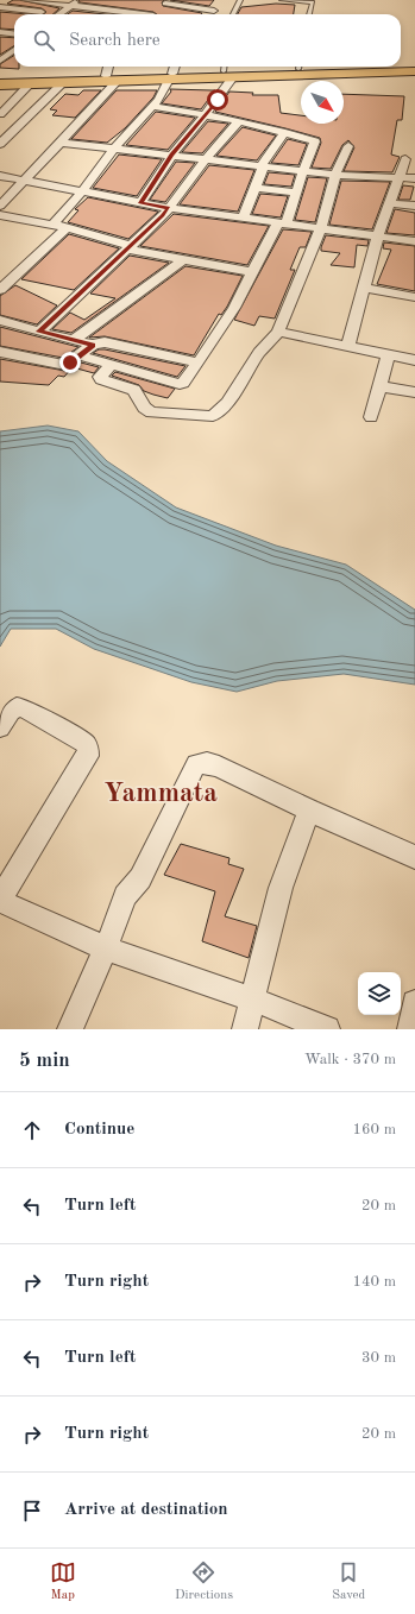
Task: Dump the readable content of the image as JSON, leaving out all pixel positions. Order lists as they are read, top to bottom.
{
  "districts": ["Yammata"],
  "north": "bottom right",
  "page": {
    "search": "Search here",
    "heading": ["5 min", "Walk · 370 m"],
    "list": [
      ["Continue", "160 m"],
      ["Turn left", "20 m"],
      ["Turn right", "140 m"],
      ["Turn left", "30 m"],
      ["Turn right", "20 m"],
      "Arrive at destination"
    ],
    "nav": ["Map", "Directions", "Saved"]
  }
}
